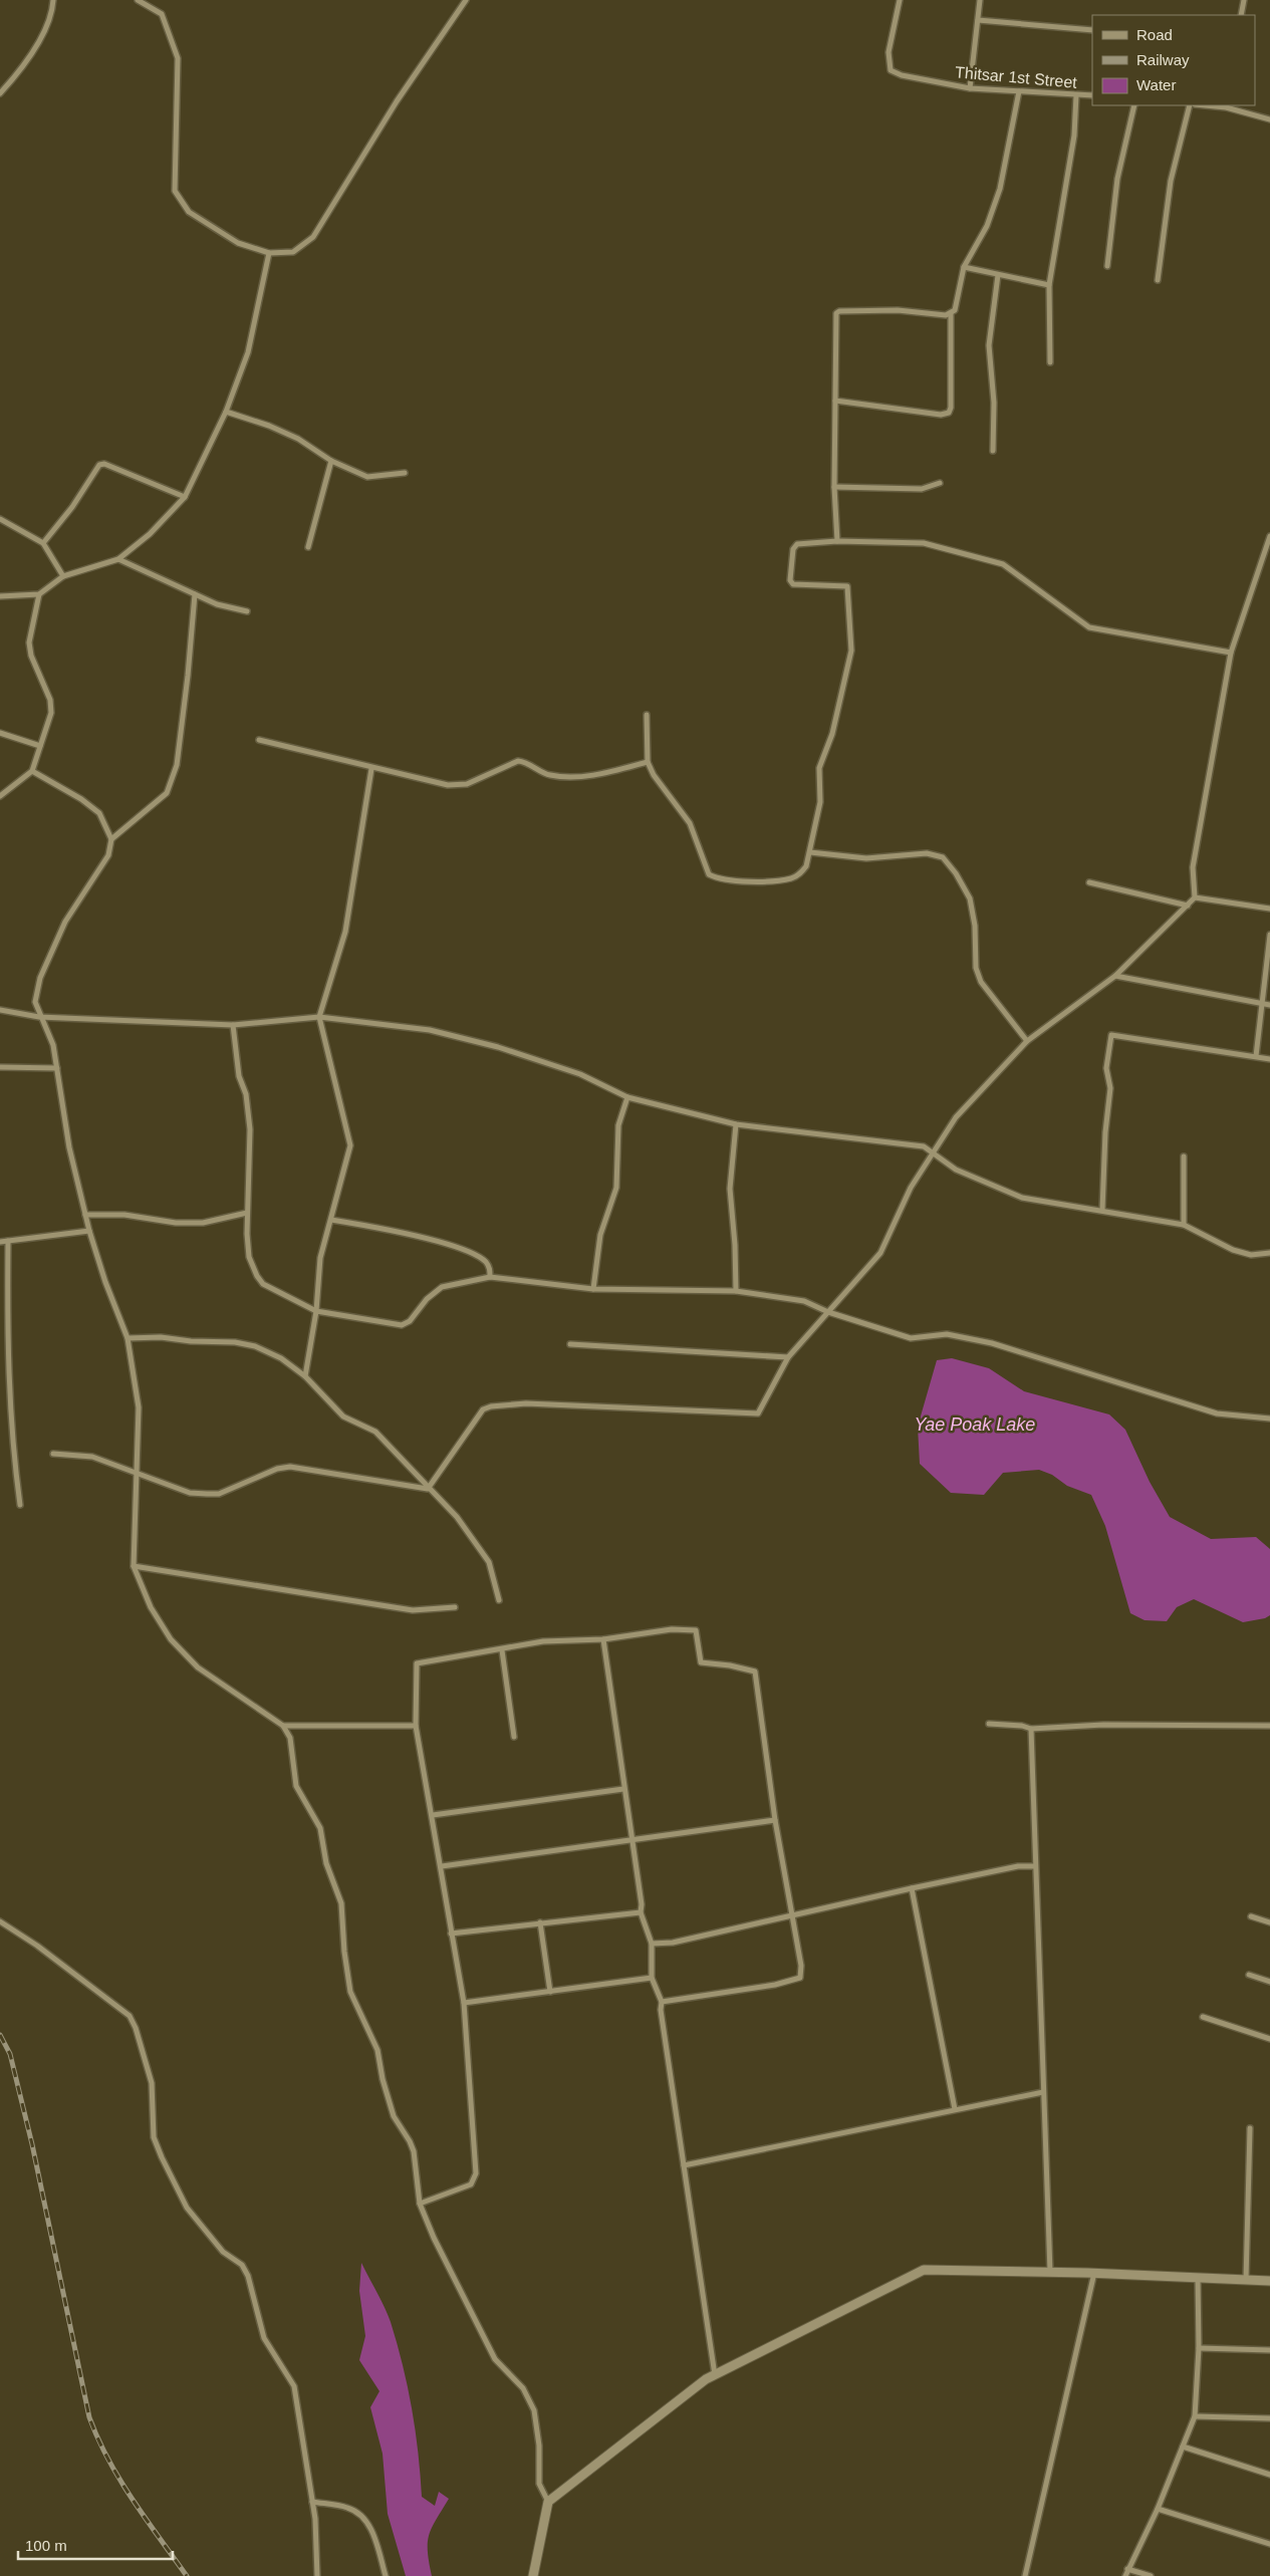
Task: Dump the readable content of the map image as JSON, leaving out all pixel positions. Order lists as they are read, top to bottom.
{
  "streets": {
    "street": ["Thitsar 1st Street"]
  },
  "water": ["Yae Poak Lake"],
  "legend": ["Road", "Railway", "Water"],
  "scale_bar": "100 m"
}
